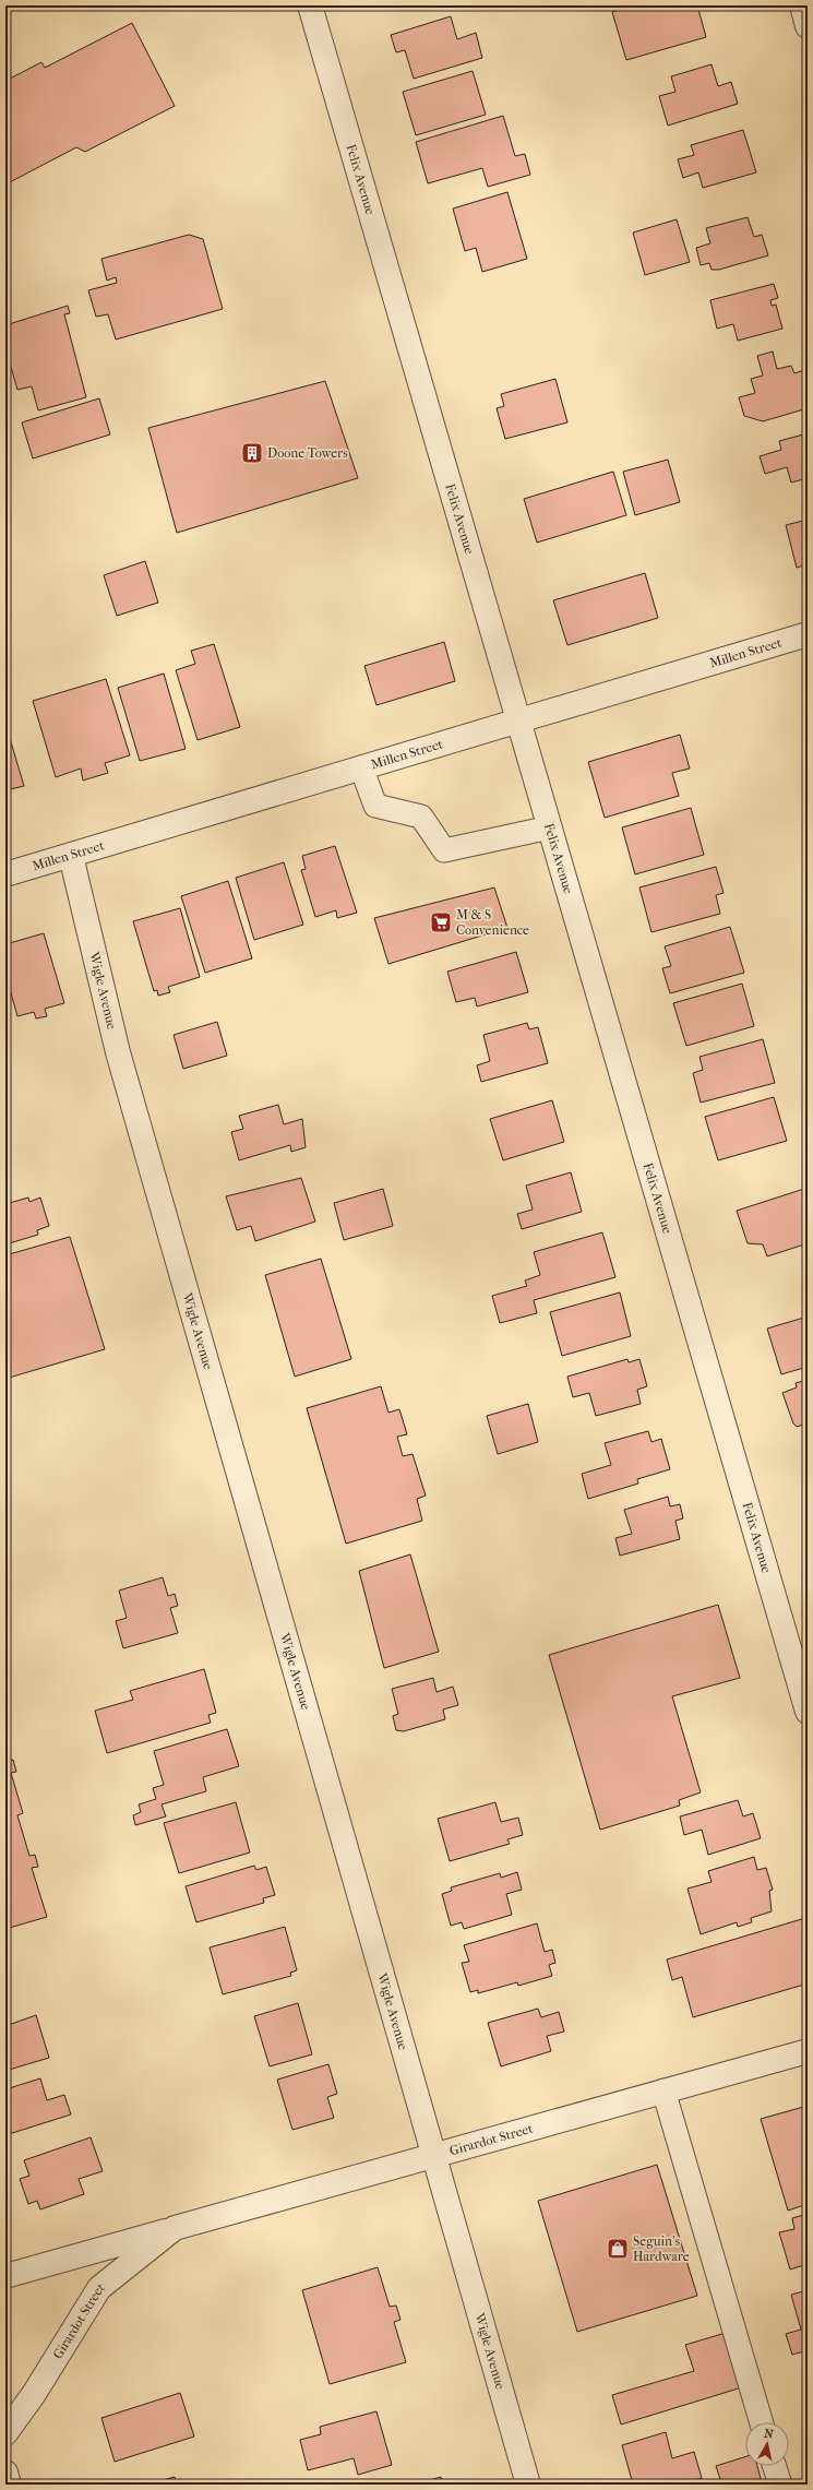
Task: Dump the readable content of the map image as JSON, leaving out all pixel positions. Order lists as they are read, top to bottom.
{
  "streets": {
    "street": [
      "Felix Avenue",
      "Millen Street",
      "Wigle Avenue",
      "Girardot Street"
    ]
  },
  "crossings": [
    ["Felix Avenue", "Millen Street"],
    ["Millen Street", "Wigle Avenue"],
    ["Wigle Avenue", "Girardot Street"]
  ],
  "places": {
    "building": ["Doone Towers"],
    "supermarket": ["M & S Convenience"],
    "shop": ["Seguin's Hardware"]
  },
  "north": "top"
}
